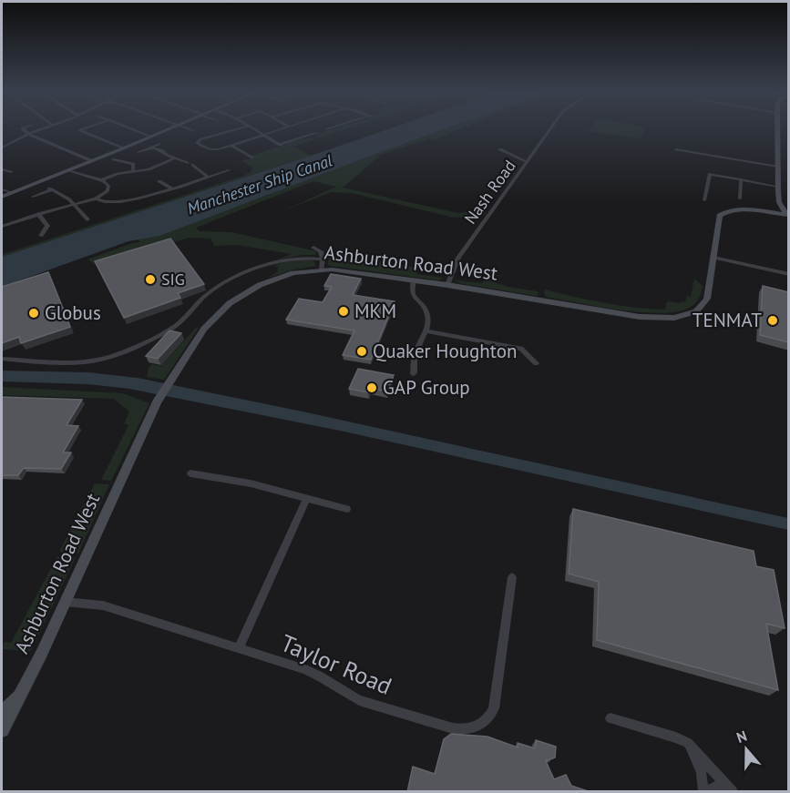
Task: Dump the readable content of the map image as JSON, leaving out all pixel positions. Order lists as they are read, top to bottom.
{
  "streets": {
    "main road": ["Ashburton Road West"],
    "street": ["Nash Road", "Taylor Road"]
  },
  "crossings": [
    ["Nash Road", "Ashburton Road West"],
    ["Ashburton Road West", "Taylor Road"]
  ],
  "water": ["Manchester Ship Canal"],
  "places": [
    "SIG",
    "MKM",
    "Globus",
    "TENMAT",
    "Quaker Houghton",
    "GAP Group"
  ],
  "north": "top"
}
